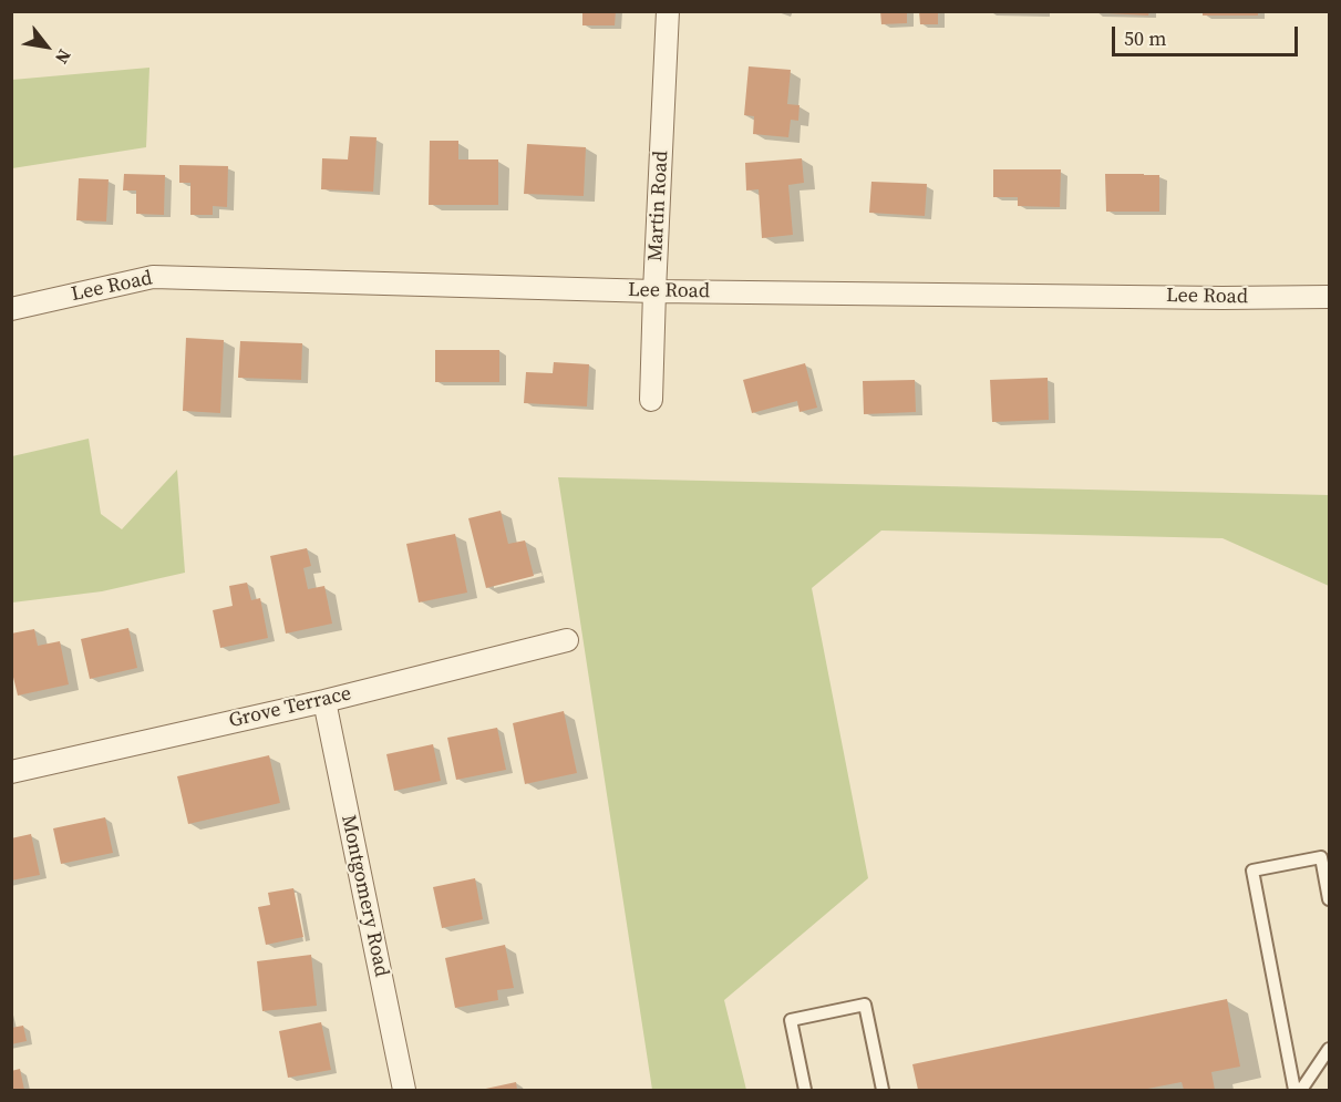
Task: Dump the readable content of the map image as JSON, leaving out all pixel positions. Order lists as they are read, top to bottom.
{
  "streets": {
    "street": [
      "Martin Road",
      "Lee Road",
      "Grove Terrace",
      "Montgomery Road"
    ]
  },
  "crossings": [
    ["Martin Road", "Lee Road"],
    ["Grove Terrace", "Montgomery Road"]
  ],
  "scale_bar": "50 m",
  "north": "bottom right"
}
